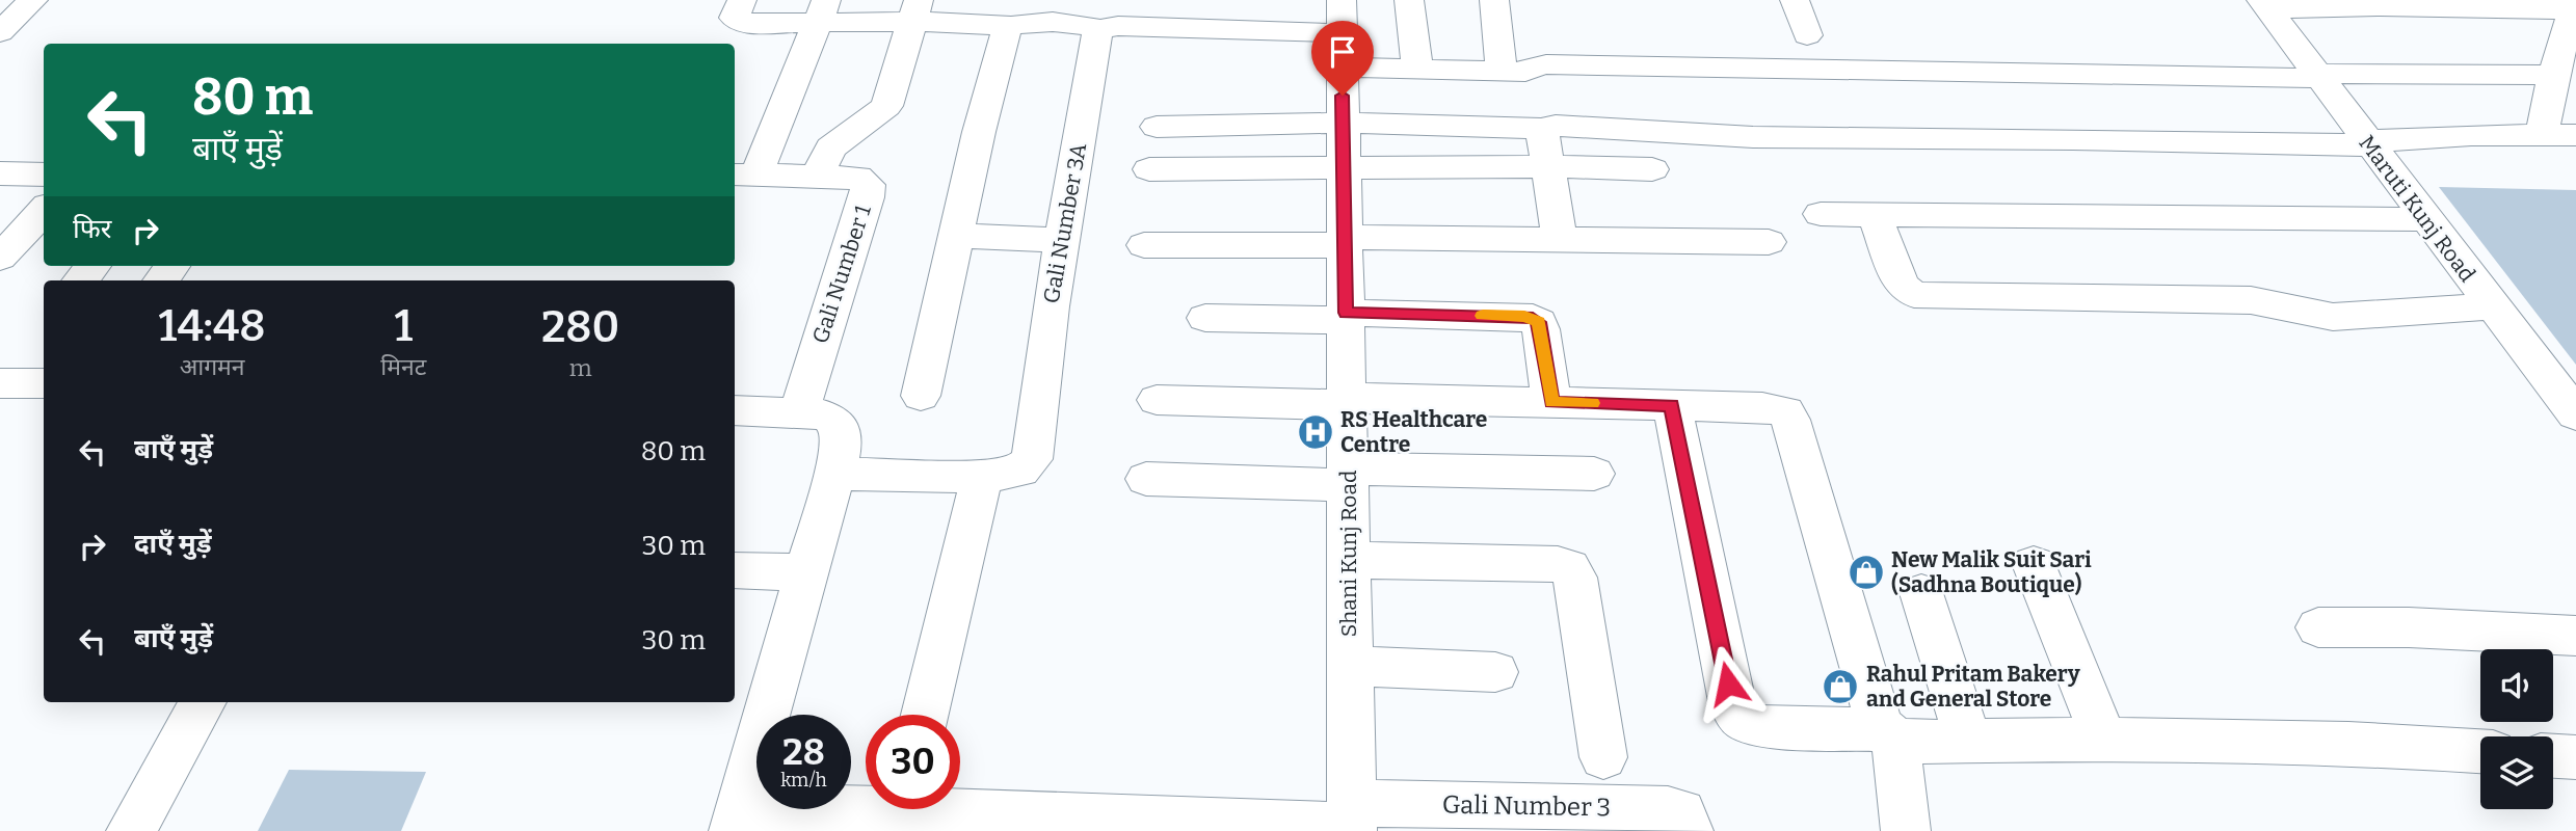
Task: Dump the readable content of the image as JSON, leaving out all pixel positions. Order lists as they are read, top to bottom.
{
  "streets": {
    "street": [
      "Maruti Kunj Road",
      "Gali Number 3A",
      "Gali Number 1",
      "Shani Kunj Road",
      "Gali Number 3"
    ]
  },
  "crossings": [
    ["Shani Kunj Road", "Gali Number 3"]
  ],
  "places": {
    "hospital": ["RS Healthcare Centre"],
    "shop": ["New Malik Suit Sari (Sadhna Boutique)", "Rahul Pritam Bakery and General Store"]
  },
  "page": {
    "turn": ["80 m", "बाएँ मुड़ें"],
    "then": "फिर",
    "eta": [
      "14:48",
      "आगमन",
      "1",
      "मिनट",
      "280",
      "m"
    ],
    "list": [
      {
        "name": "बाएँ मुड़ें",
        "value": "80 m"
      },
      {
        "name": "दाएँ मुड़ें",
        "value": "30 m"
      },
      {
        "name": "बाएँ मुड़ें",
        "value": "30 m"
      }
    ],
    "speed": "28 km/h",
    "limit": "30"
  }
}
